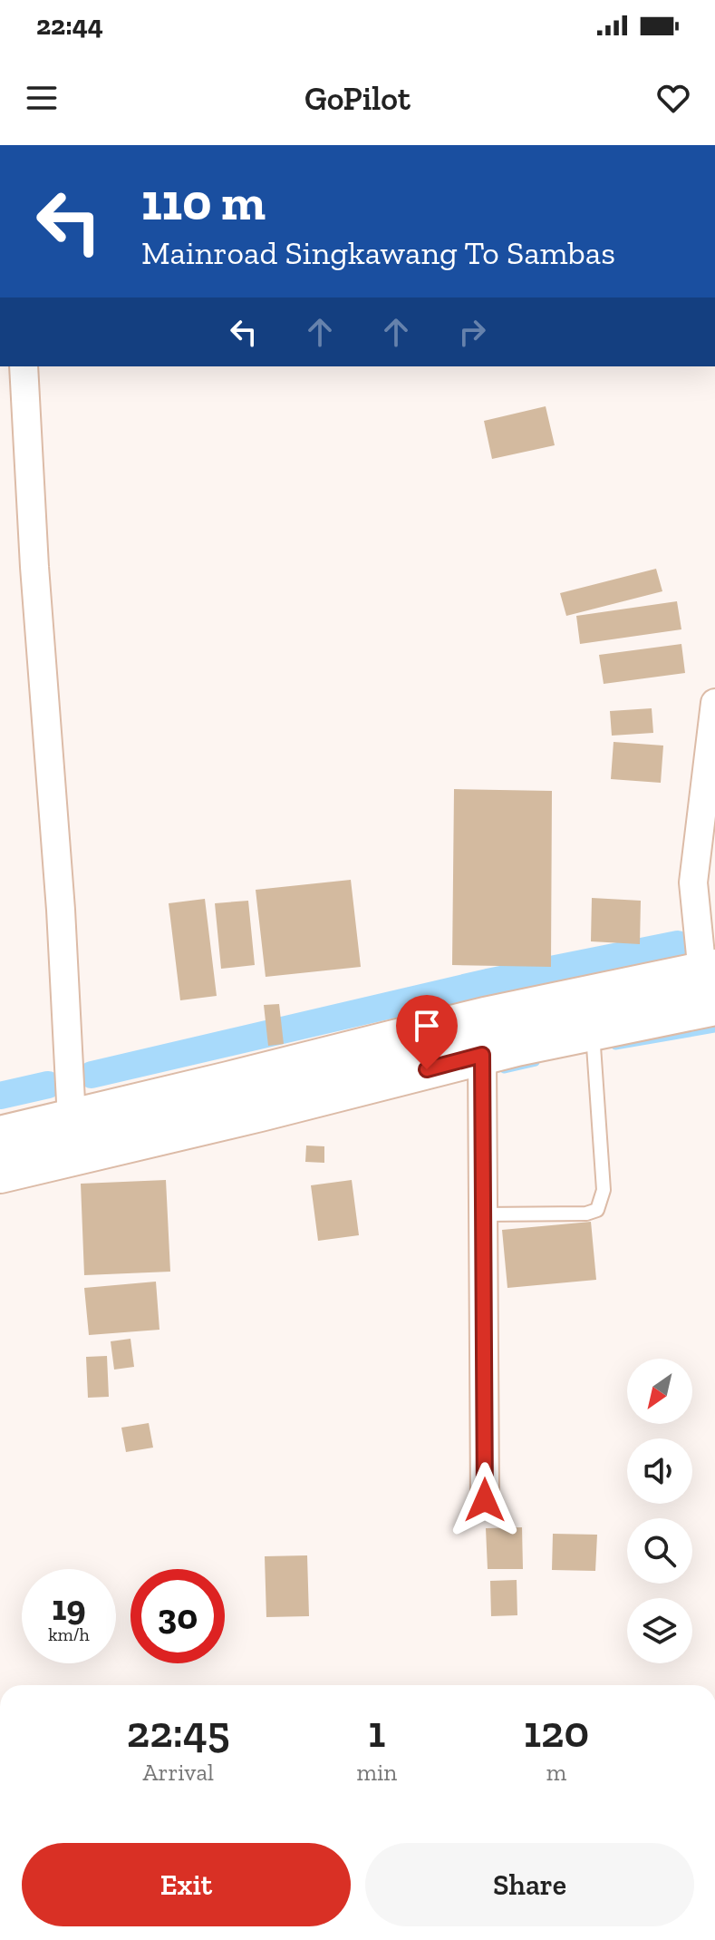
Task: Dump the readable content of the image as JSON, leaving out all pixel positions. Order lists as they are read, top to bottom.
{
  "north": "bottom left",
  "page": {
    "status": "22:44",
    "header": "GoPilot",
    "turn": ["110 m", "Mainroad Singkawang To Sambas"],
    "speed": "19 km/h",
    "limit": "30",
    "eta": [
      "22:45",
      "Arrival",
      "1",
      "min",
      "120",
      "m"
    ],
    "buttons": ["Exit", "Share"]
  }
}
